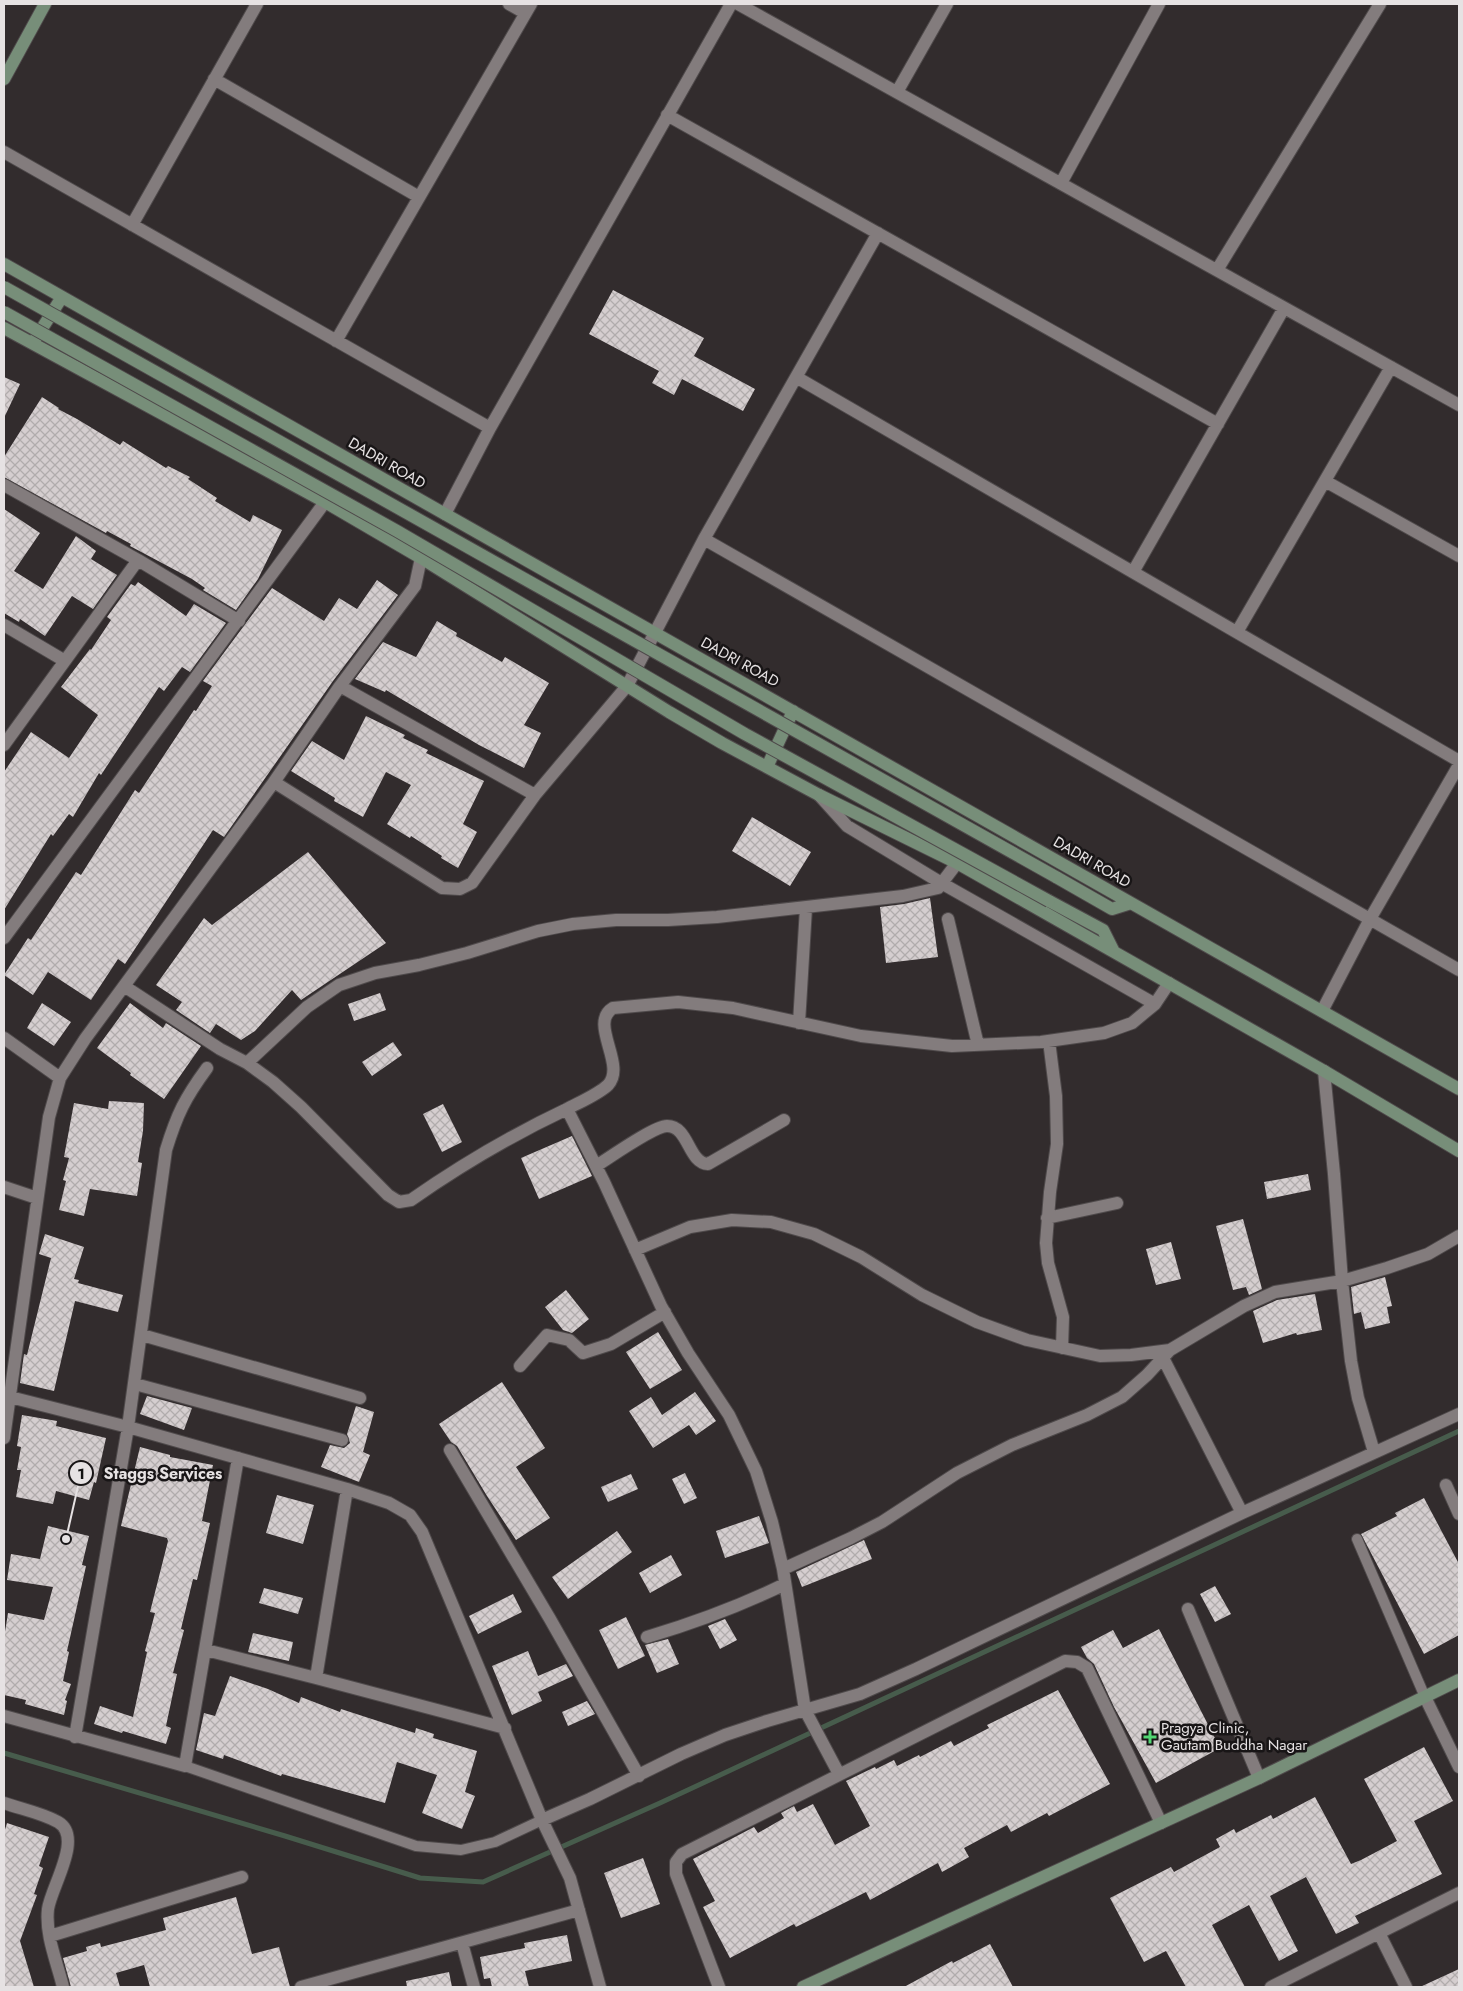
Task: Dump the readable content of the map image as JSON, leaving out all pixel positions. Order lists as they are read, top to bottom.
{
  "streets": {
    "street": ["DADRI ROAD"]
  },
  "places": {
    "other": ["Staggs Services"],
    "health": ["Pragya Clinic, Gautam Buddha Nagar"]
  }
}
